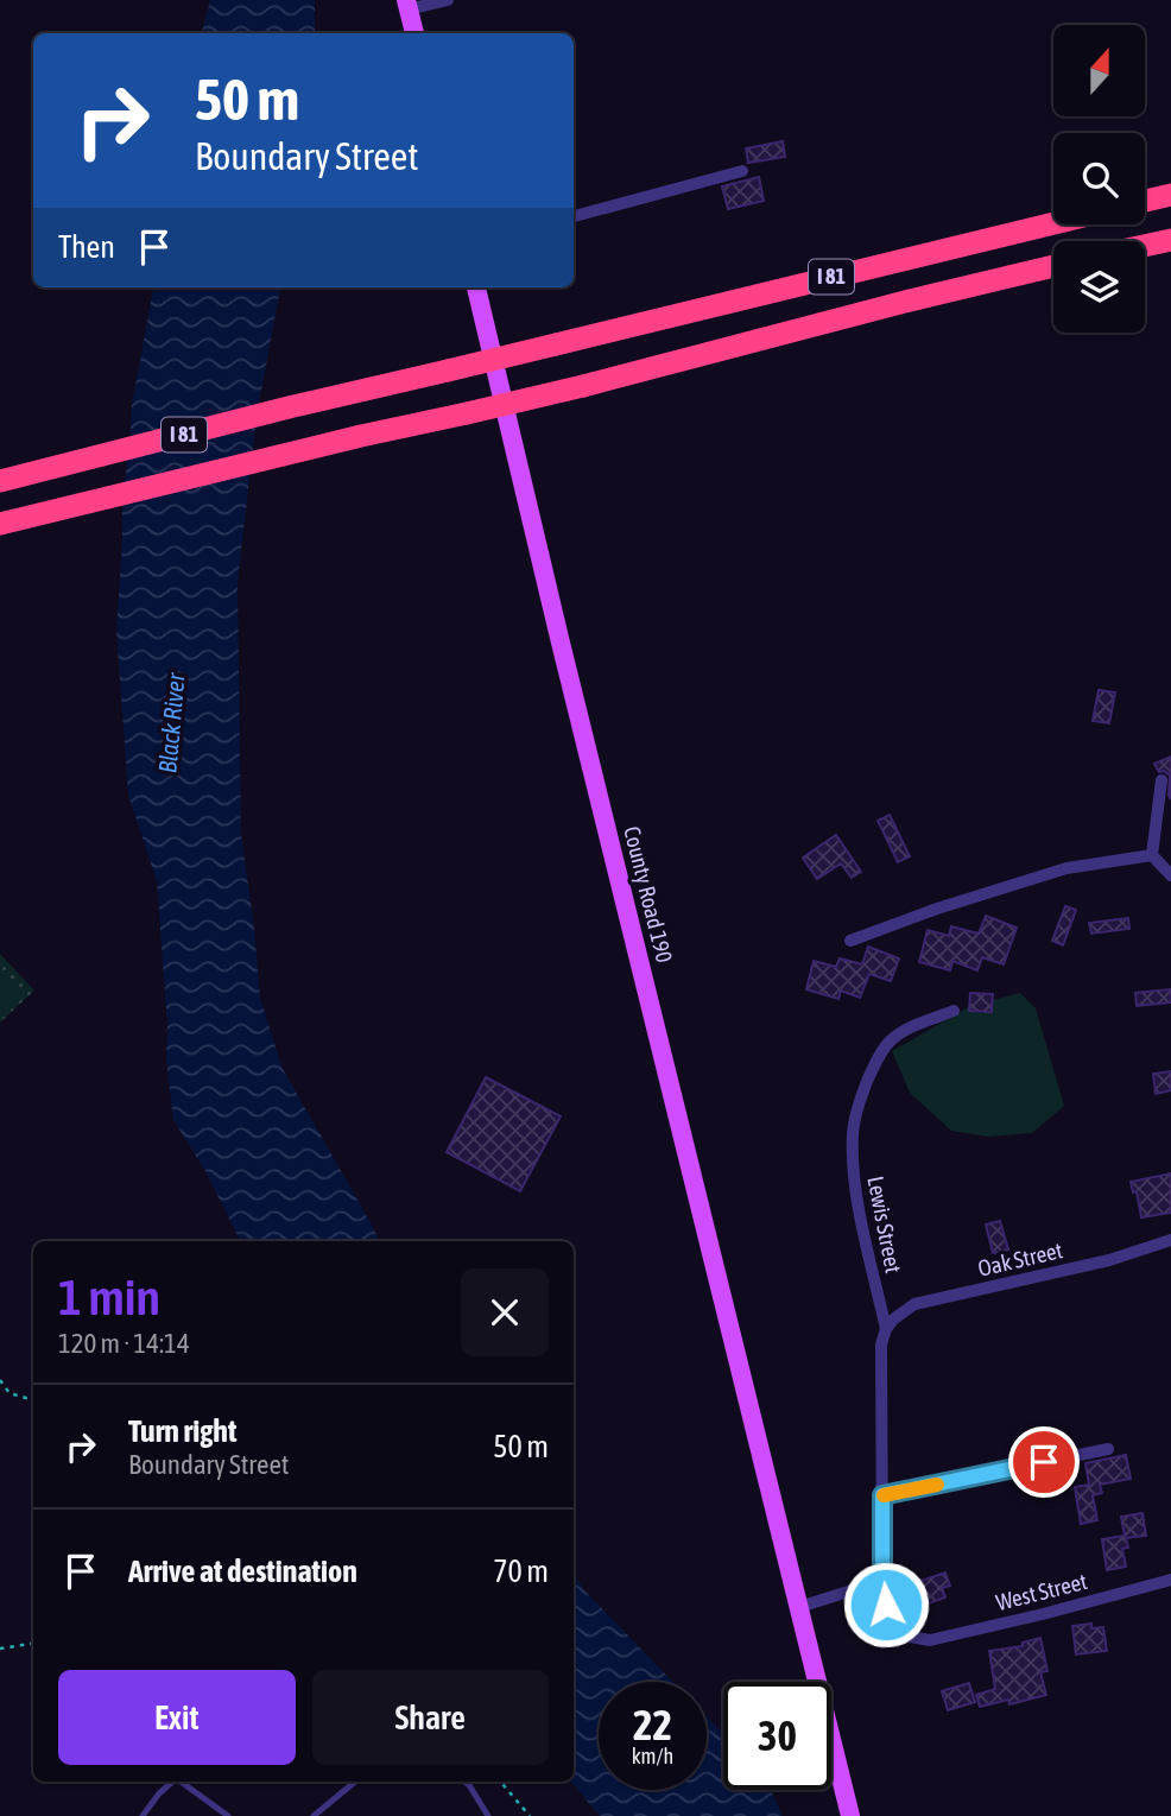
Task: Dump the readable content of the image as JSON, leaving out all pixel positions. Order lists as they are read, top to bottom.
{
  "streets": {
    "highway": ["I 81"],
    "main road": ["County Road 190"],
    "street": ["Lewis Street", "Oak Street", "West Street"]
  },
  "crossings": [
    ["Lewis Street", "Oak Street"],
    ["Lewis Street", "West Street"]
  ],
  "water": ["Black River"],
  "north": "top",
  "page": {
    "turn": ["50 m", "Boundary Street"],
    "then": "Then",
    "heading": ["1 min", "120 m · 14:14"],
    "list": [
      {
        "name": "Turn right",
        "note": "Boundary Street",
        "value": "50 m"
      },
      {
        "name": "Arrive at destination",
        "value": "70 m"
      }
    ],
    "buttons": ["Exit", "Share"],
    "speed": "22 km/h",
    "limit": "30"
  }
}
